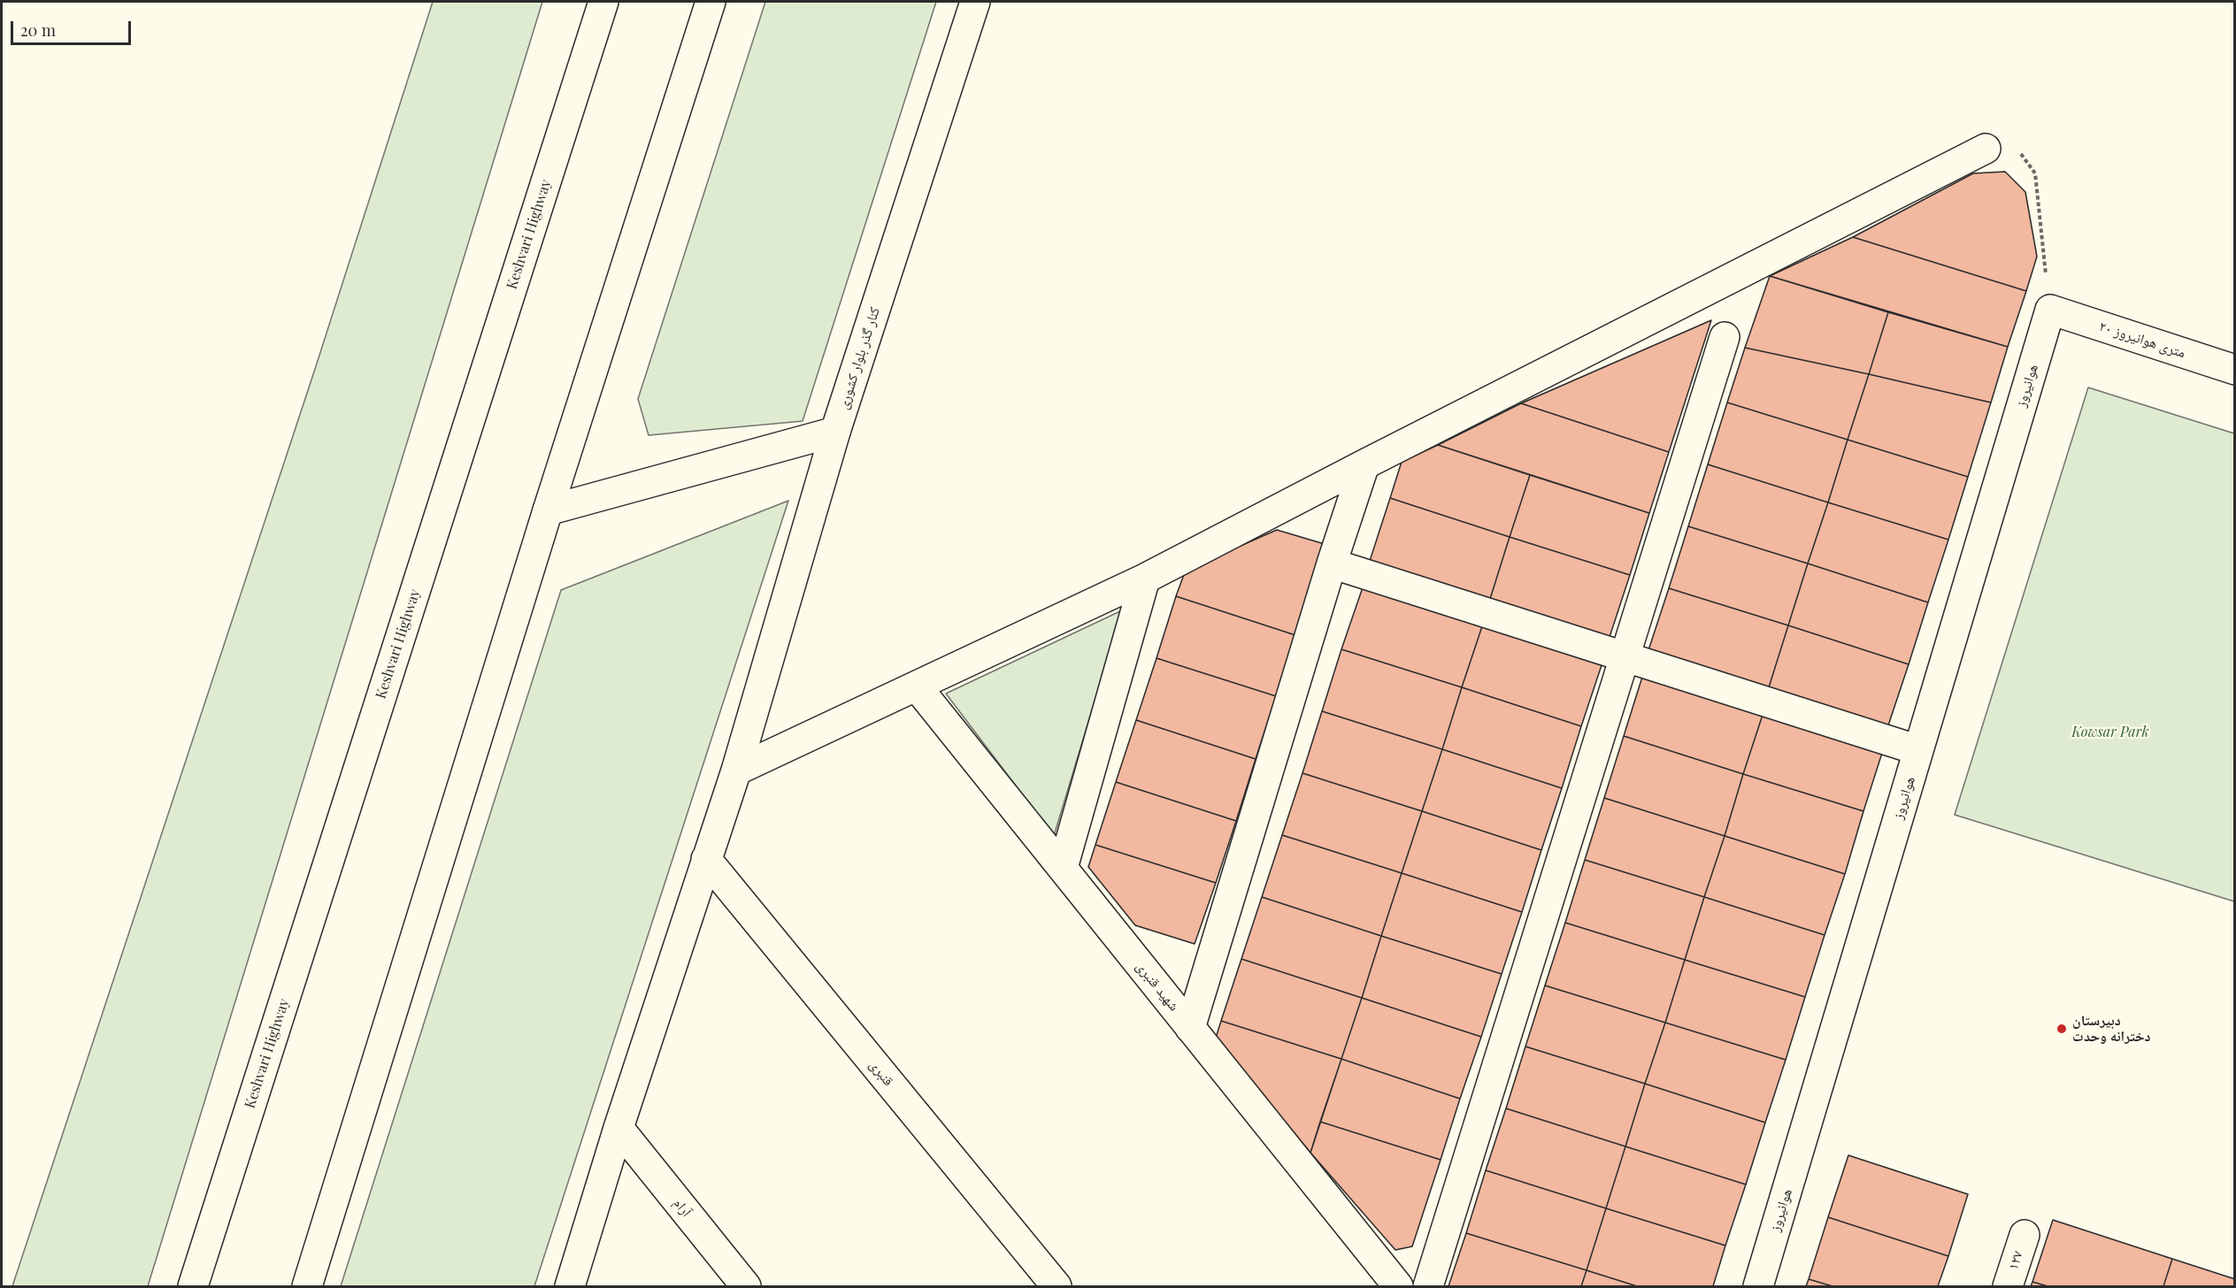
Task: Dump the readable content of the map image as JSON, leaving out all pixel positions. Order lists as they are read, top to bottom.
{
  "streets": {
    "main road": [
      "Keshvari Highway",
      "۲۰ متری هوانیروز",
      "کنار گذر بلوار کشوری",
      "هوانیروز",
      "شهید قنبری",
      "قنبری",
      "آرام",
      "۱۲۷"
    ]
  },
  "crossings": [
    ["۲۰ متری هوانیروز", "هوانیروز"],
    ["کنار گذر بلوار کشوری", "قنبری"],
    ["کنار گذر بلوار کشوری", "آرام"]
  ],
  "parks": ["Kowsar Park"],
  "places": ["دبیرستان دخترانه وحدت"],
  "scale_bar": "20 m"
}
